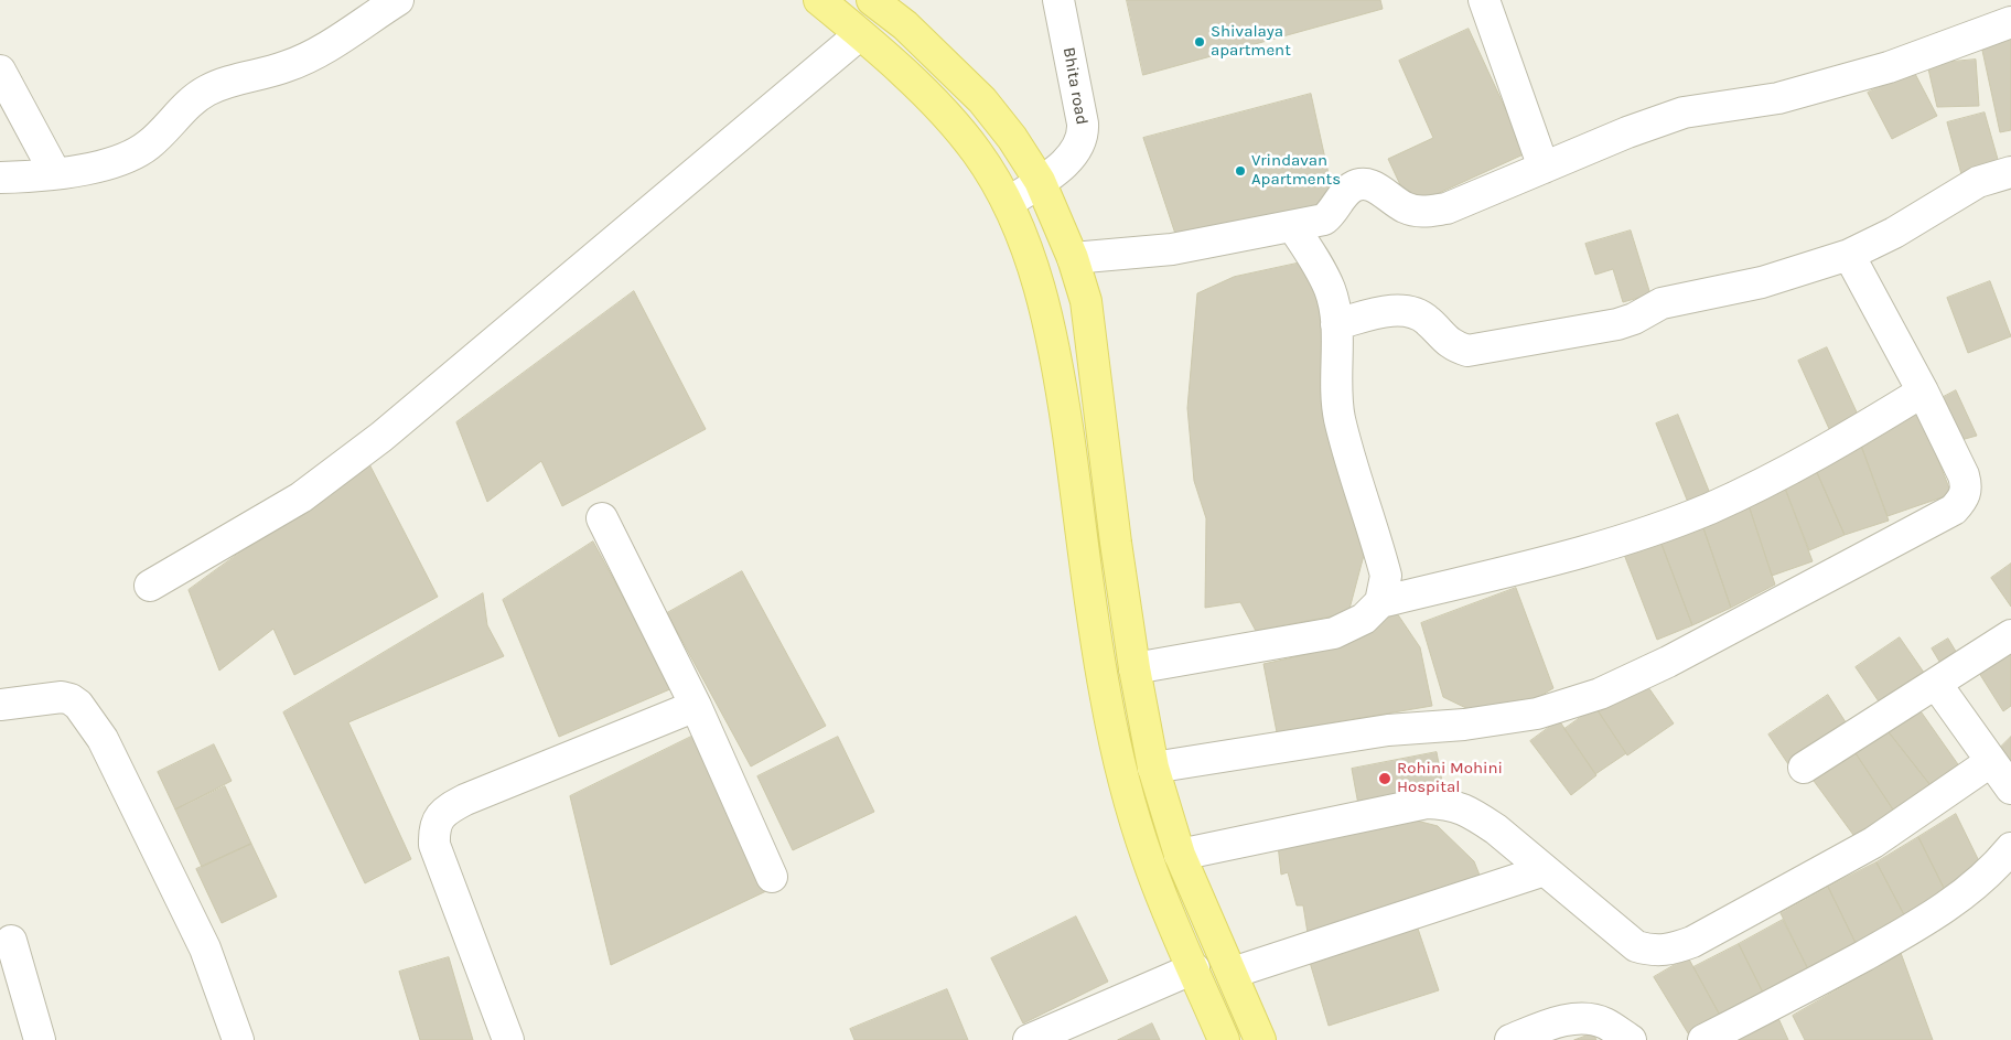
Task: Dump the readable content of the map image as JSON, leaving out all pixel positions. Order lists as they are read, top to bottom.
{
  "streets": {
    "street": ["Bhita road"]
  },
  "places": ["Shivalaya apartment", "Vrindavan Apartments", "Rohini Mohini Hospital"]
}
